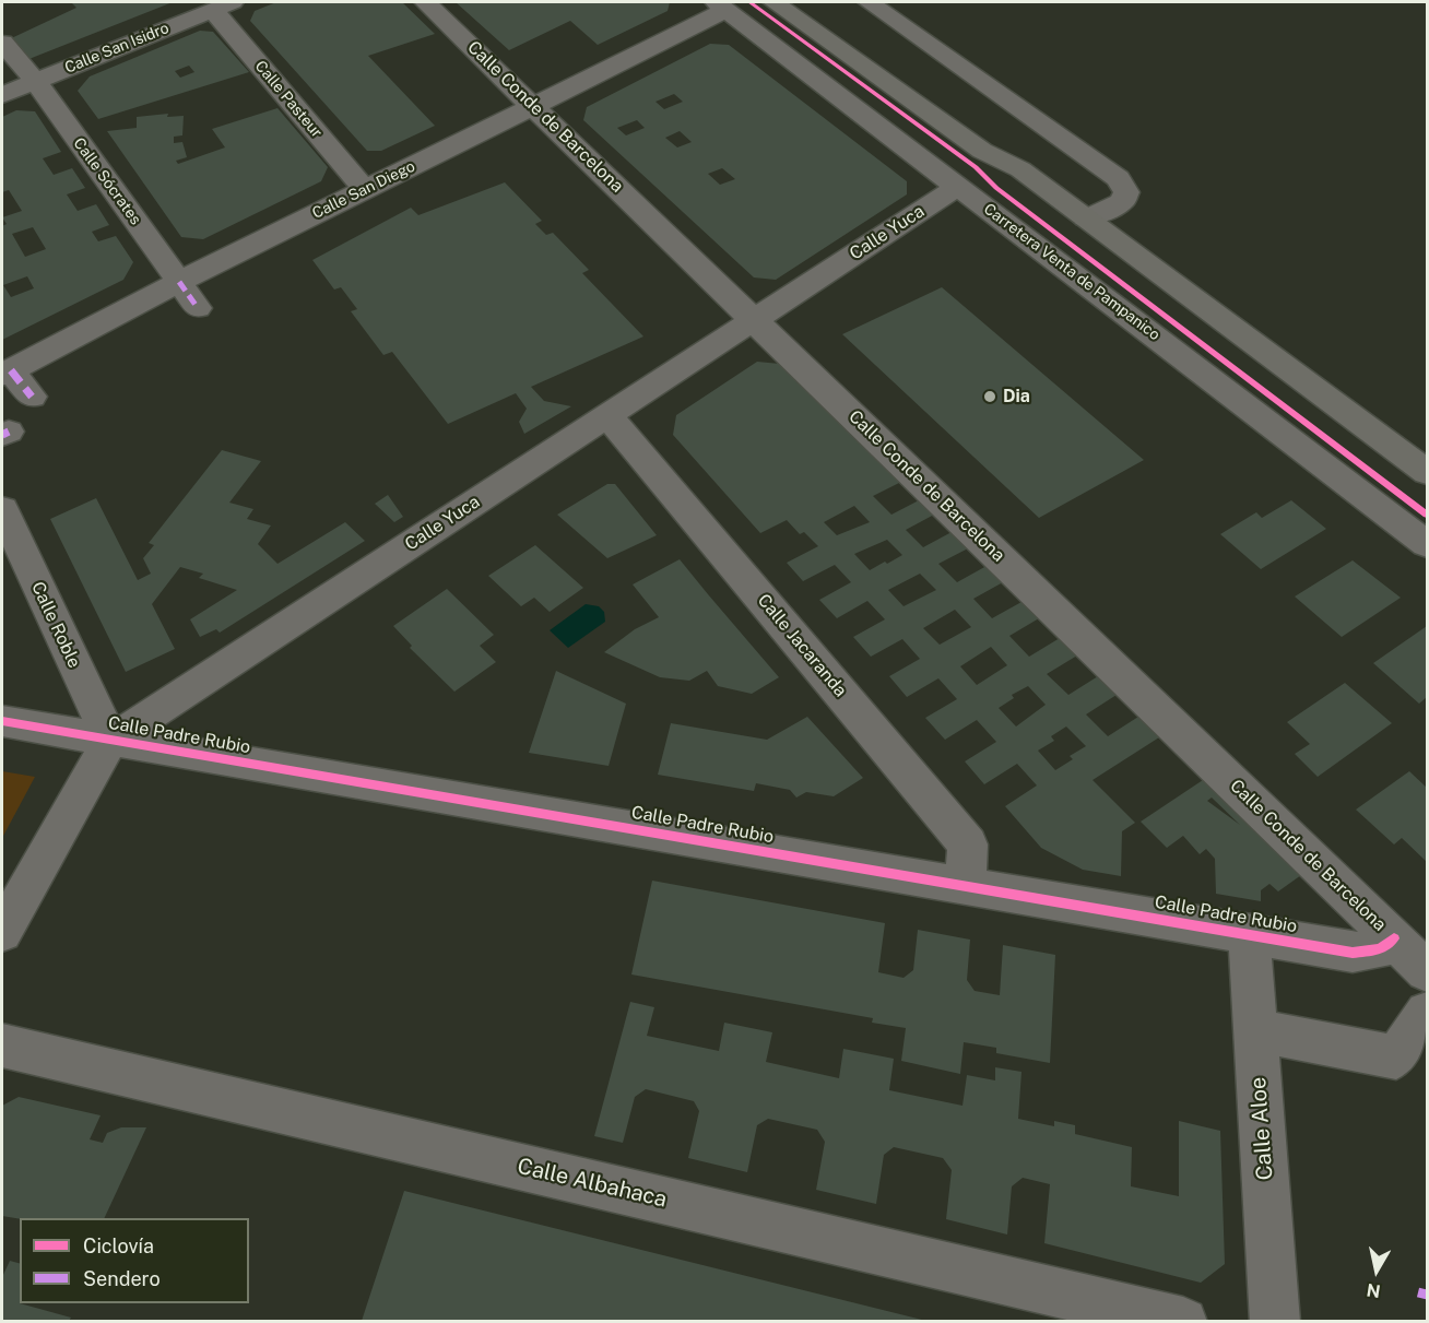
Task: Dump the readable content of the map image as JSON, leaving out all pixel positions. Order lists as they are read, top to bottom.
{
  "streets": {
    "street": [
      "Calle San Isidro",
      "Calle Pasteur",
      "Calle Conde de Barcelona",
      "Calle Sócrates",
      "Calle San Diego",
      "Calle Yuca",
      "Carretera Venta de Pampanico",
      "Calle Roble",
      "Calle Jacaranda",
      "Calle Padre Rubio",
      "Calle Aloe",
      "Calle Albahaca"
    ]
  },
  "crossings": [
    ["Calle San Isidro", "Calle Pasteur"],
    ["Calle San Isidro", "Calle Sócrates"],
    ["Calle Pasteur", "Calle San Diego"],
    ["Calle Conde de Barcelona", "Calle San Diego"],
    ["Calle Conde de Barcelona", "Calle Yuca"],
    ["Calle Conde de Barcelona", "Calle Padre Rubio"],
    ["Calle Sócrates", "Calle San Diego"],
    ["Calle San Diego", "Carretera Venta de Pampanico"],
    ["Calle Yuca", "Carretera Venta de Pampanico"],
    ["Calle Yuca", "Calle Roble"],
    ["Calle Yuca", "Calle Jacaranda"],
    ["Calle Yuca", "Calle Padre Rubio"],
    ["Calle Roble", "Calle Padre Rubio"],
    ["Calle Jacaranda", "Calle Padre Rubio"],
    ["Calle Padre Rubio", "Calle Aloe"]
  ],
  "places": ["Dia"],
  "legend": ["Ciclovía", "Sendero"],
  "north": "bottom"
}
